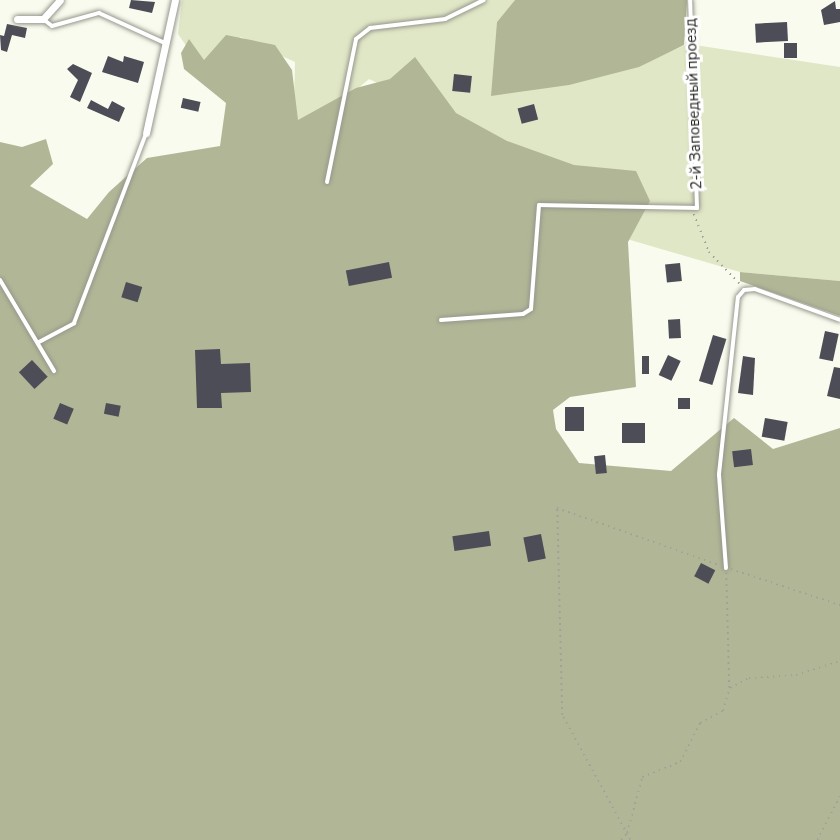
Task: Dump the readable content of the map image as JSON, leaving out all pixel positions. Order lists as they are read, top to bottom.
{
  "streets": {
    "lane": ["2-й Заповедный проезд"]
  }
}
